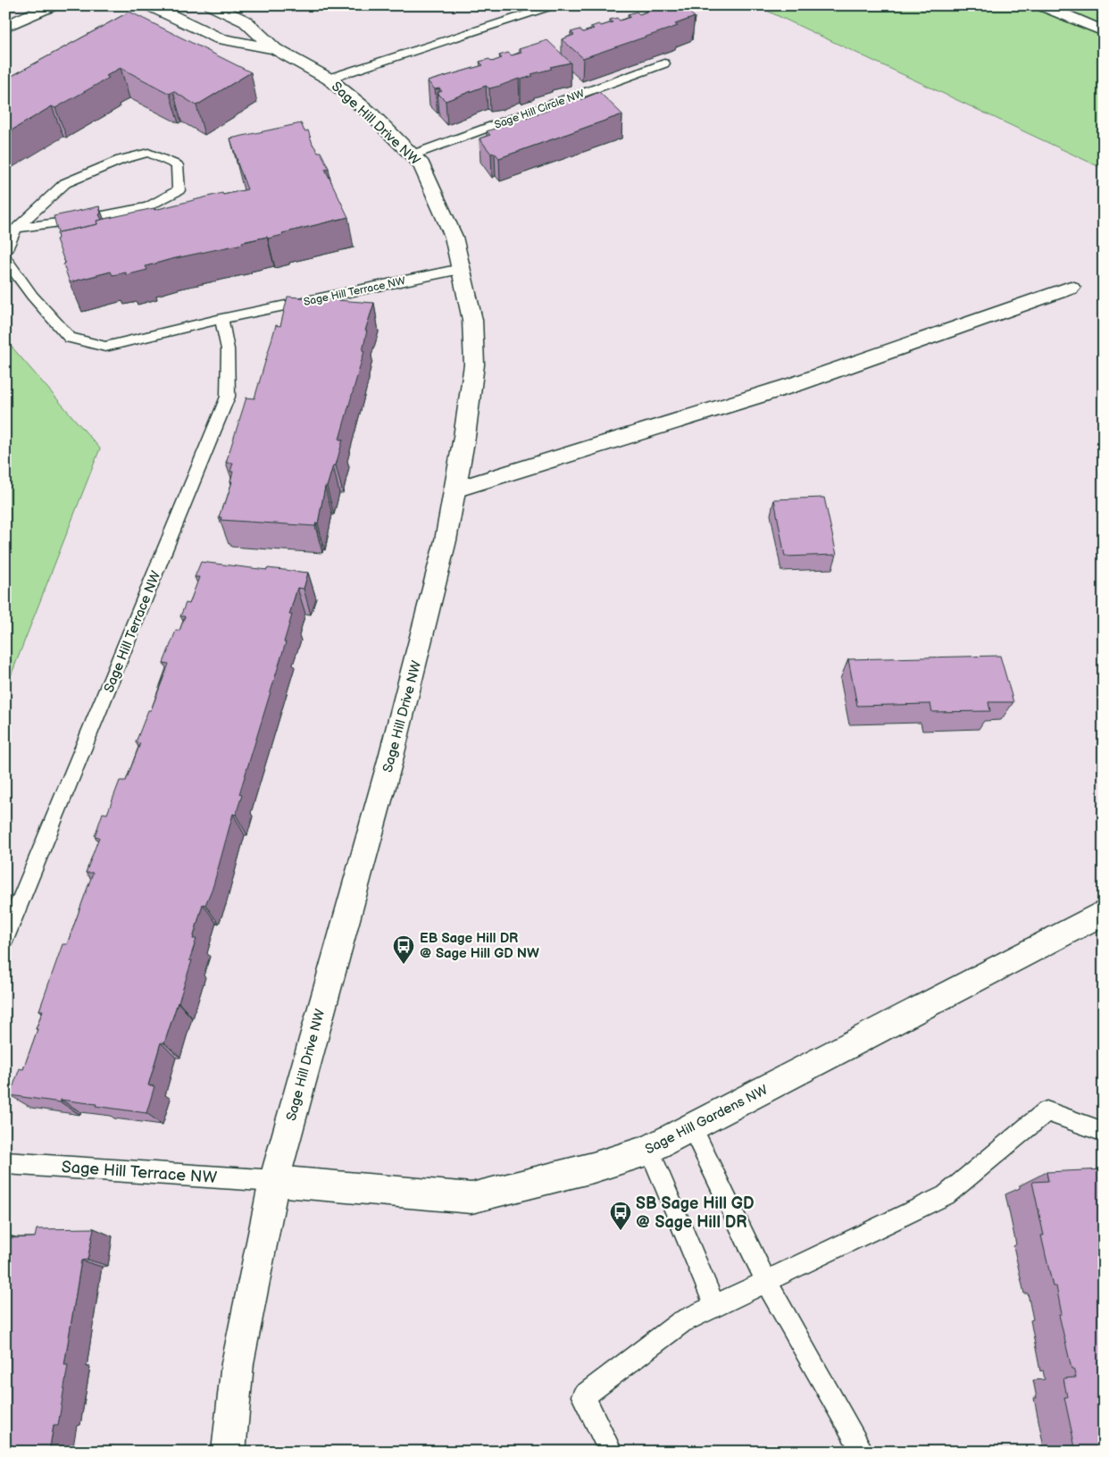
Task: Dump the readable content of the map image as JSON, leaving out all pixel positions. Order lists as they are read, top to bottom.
{
  "streets": {
    "street": ["Sage Hill Drive NW", "Sage Hill Gardens NW"],
    "lane": ["Sage Hill Circle NW", "Sage Hill Terrace NW"]
  },
  "crossings": [
    ["Sage Hill Circle NW", "Sage Hill Drive NW"],
    ["Sage Hill Drive NW", "Sage Hill Terrace NW"],
    ["Sage Hill Drive NW", "Sage Hill Gardens NW"],
    ["Sage Hill Terrace NW", "Sage Hill Gardens NW"]
  ],
  "places": {
    "bus stop": ["EB Sage Hill DR @ Sage Hill GD NW", "SB Sage Hill GD @ Sage Hill DR"]
  }
}
